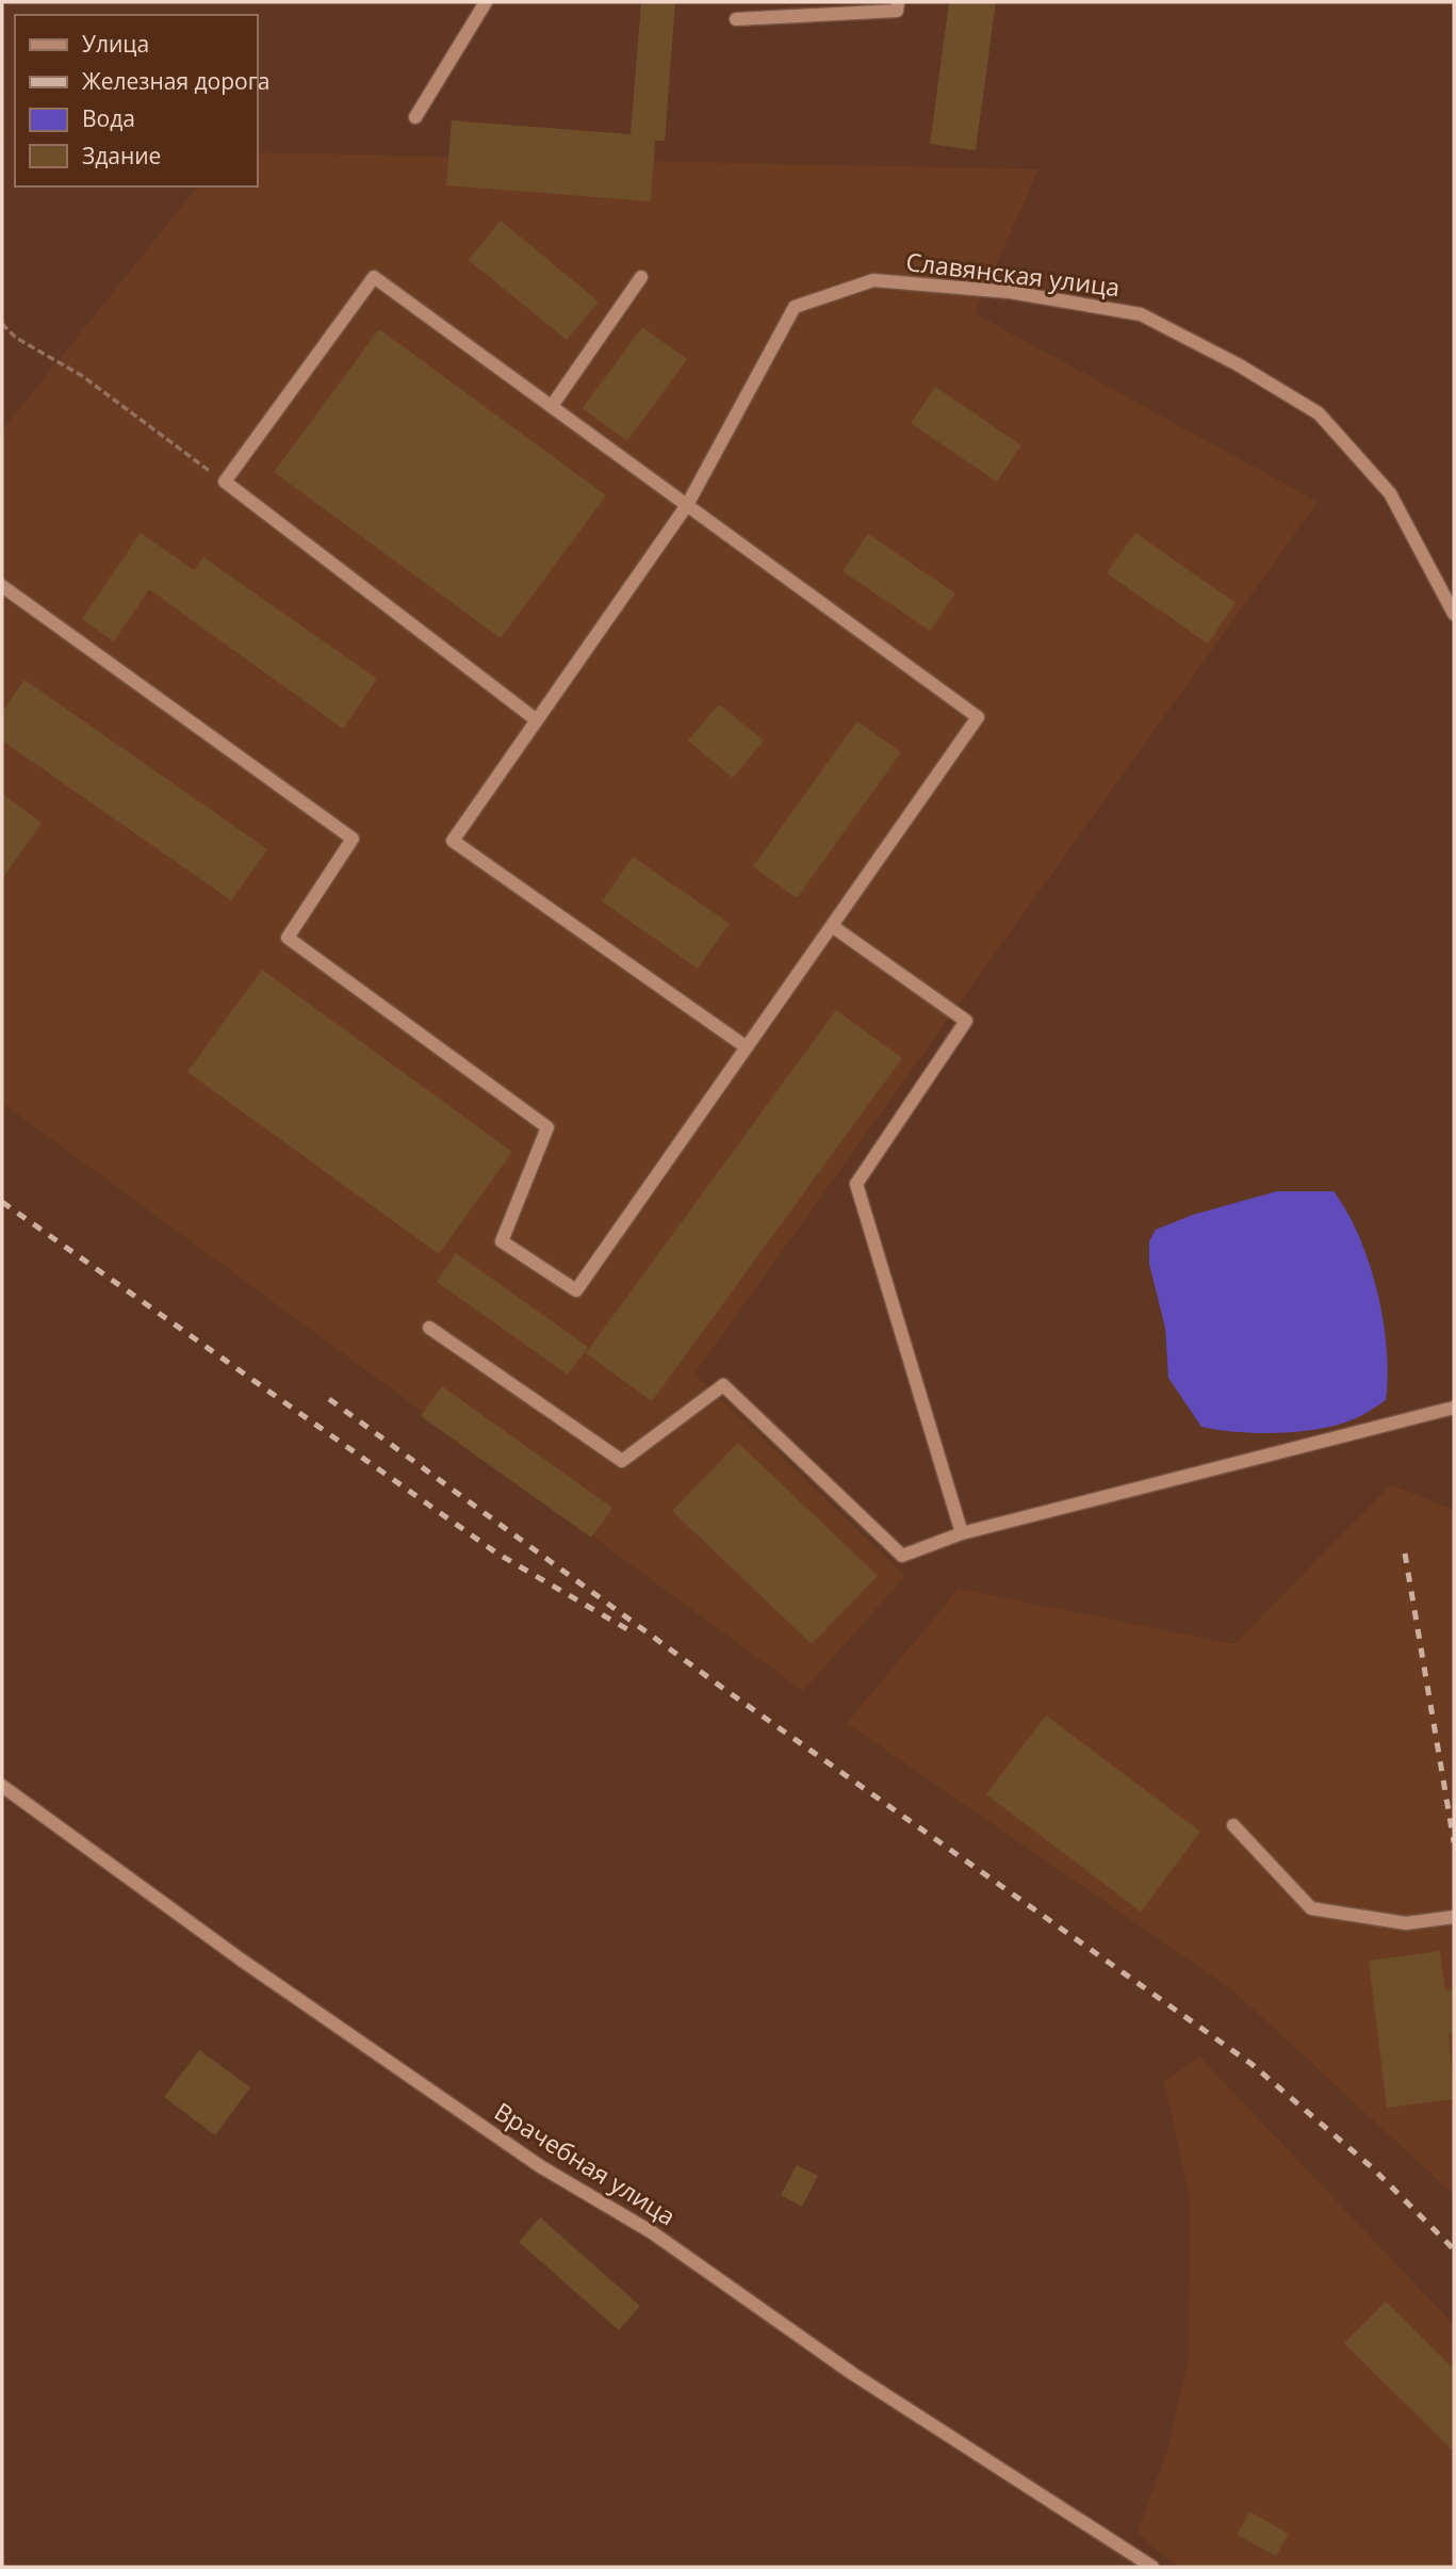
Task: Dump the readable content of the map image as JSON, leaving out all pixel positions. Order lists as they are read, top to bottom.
{
  "streets": {
    "street": ["Славянская улица", "Врачебная улица"]
  },
  "legend": [
    "Улица",
    "Железная дорога",
    "Вода",
    "Здание"
  ]
}
